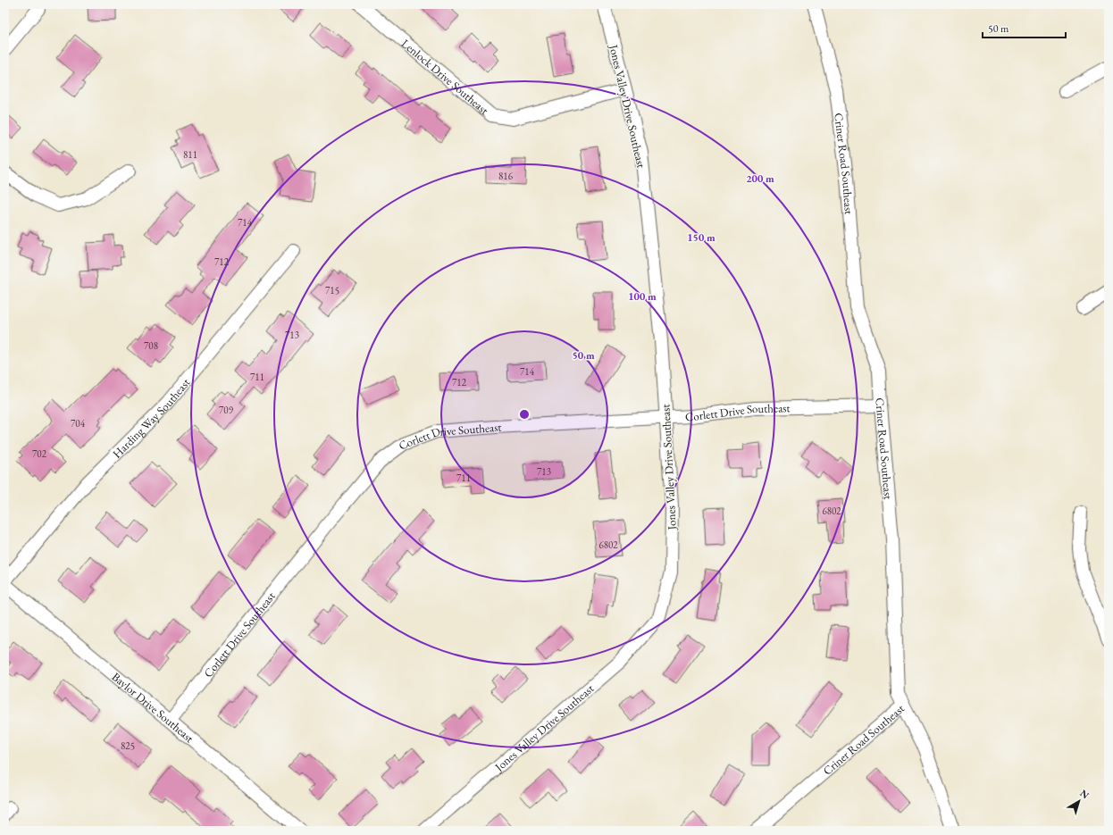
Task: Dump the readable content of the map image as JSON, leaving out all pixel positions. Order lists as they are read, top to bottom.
{
  "streets": {
    "street": [
      "Lenlock Drive Southeast",
      "Jones Valley Drive Southeast",
      "Criner Road Southeast",
      "Corlett Drive Southeast",
      "Harding Way Southeast",
      "Baylor Drive Southeast"
    ]
  },
  "crossings": [
    ["Lenlock Drive Southeast", "Jones Valley Drive Southeast"],
    ["Jones Valley Drive Southeast", "Corlett Drive Southeast"],
    ["Criner Road Southeast", "Corlett Drive Southeast"],
    ["Corlett Drive Southeast", "Baylor Drive Southeast"],
    ["Harding Way Southeast", "Baylor Drive Southeast"]
  ],
  "house_numbers": [
    "811",
    "816",
    "714",
    "712",
    "715",
    "713",
    "708",
    "714",
    "711",
    "712",
    "709",
    "704",
    "702",
    "713",
    "711",
    "6802",
    "6802",
    "825"
  ],
  "scale_bar": "50 m",
  "north": "top right",
  "rings": [
    "200 m",
    "150 m",
    "100 m",
    "50 m"
  ]
}
